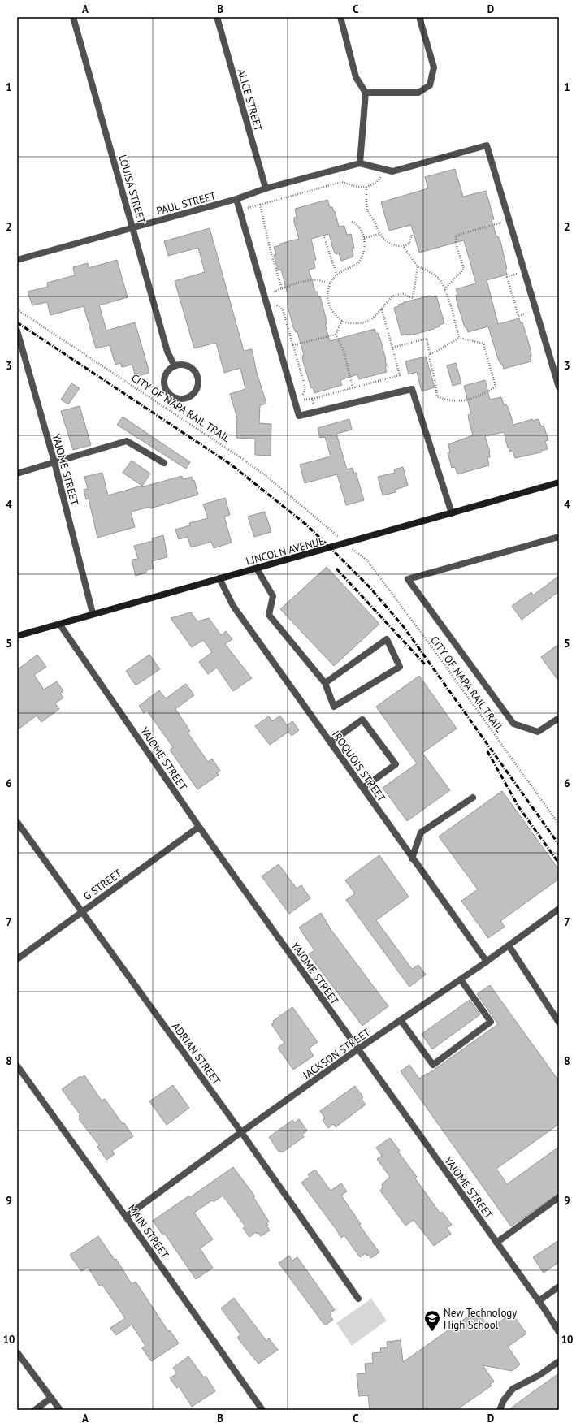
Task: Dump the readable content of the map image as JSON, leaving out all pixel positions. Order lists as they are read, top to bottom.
{
  "streets": {
    "main road": ["LINCOLN AVENUE"],
    "street": [
      "ALICE STREET",
      "LOUISA STREET",
      "PAUL STREET",
      "YAJOME STREET",
      "IROQUOIS STREET",
      "G STREET",
      "ADRIAN STREET",
      "JACKSON STREET",
      "MAIN STREET"
    ],
    "path": ["CITY OF NAPA RAIL TRAIL"]
  },
  "crossings": [
    ["ALICE STREET", "PAUL STREET"],
    ["LOUISA STREET", "PAUL STREET"],
    ["YAJOME STREET", "LINCOLN AVENUE"],
    ["YAJOME STREET", "G STREET"],
    ["YAJOME STREET", "JACKSON STREET"],
    ["LINCOLN AVENUE", "IROQUOIS STREET"],
    ["IROQUOIS STREET", "JACKSON STREET"],
    ["G STREET", "ADRIAN STREET"],
    ["ADRIAN STREET", "JACKSON STREET"],
    ["JACKSON STREET", "MAIN STREET"]
  ],
  "places": {
    "school or university": ["New Technology High School"]
  },
  "grid": {
    "columns": [
      "A",
      "B",
      "C",
      "D"
    ],
    "rows": [
      "1",
      "2",
      "3",
      "4",
      "5",
      "6",
      "7",
      "8",
      "9",
      "10"
    ]
  }
}
